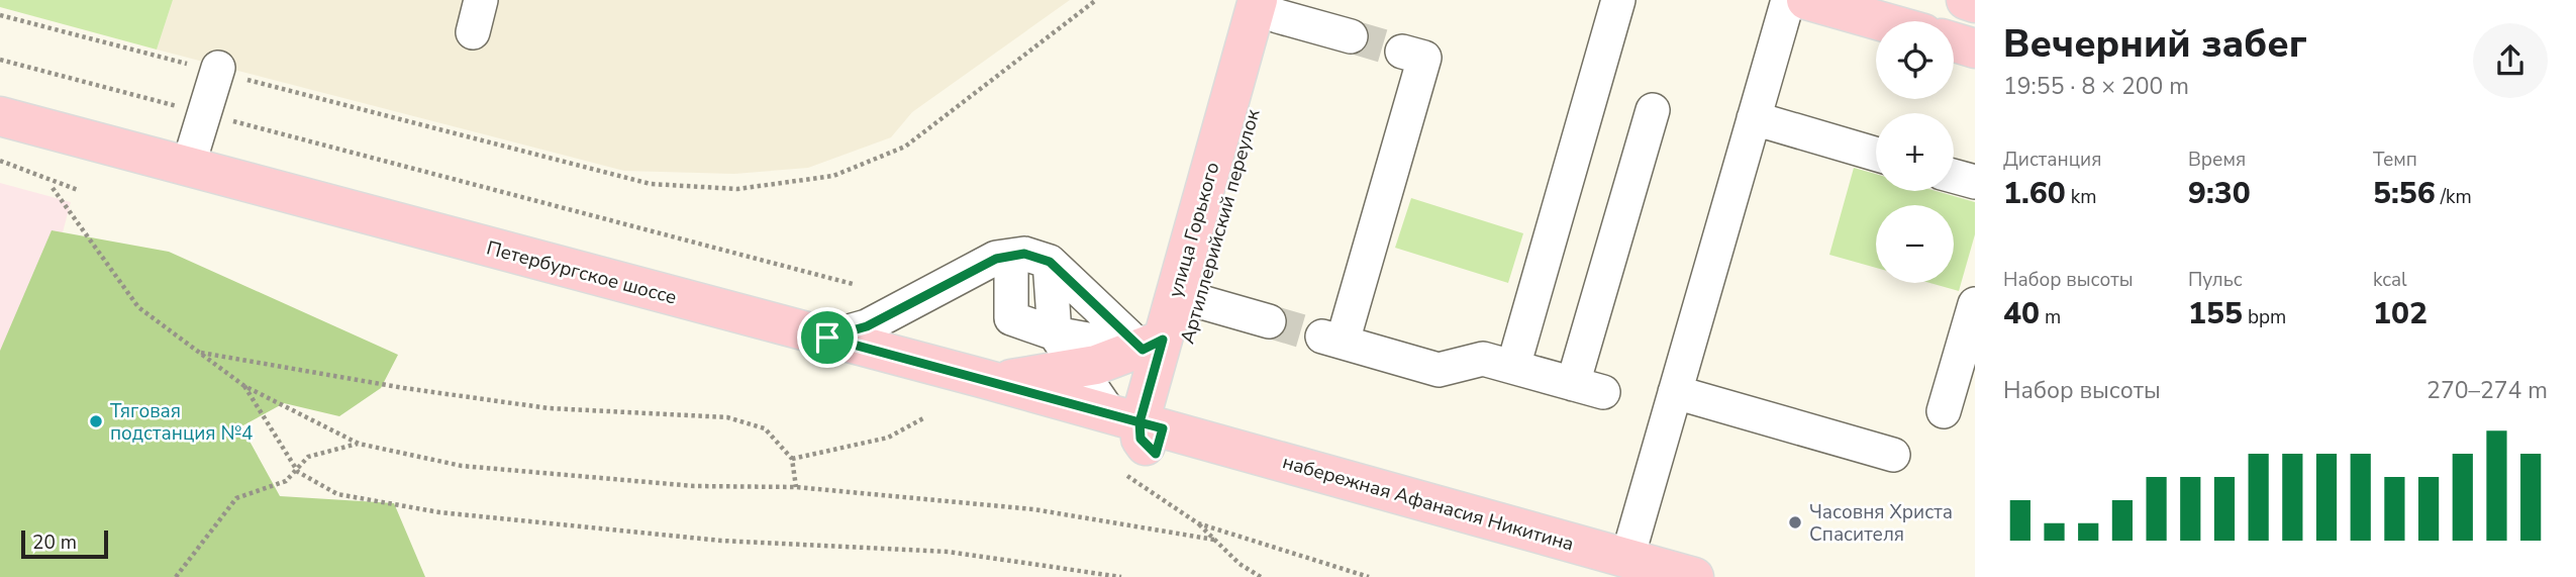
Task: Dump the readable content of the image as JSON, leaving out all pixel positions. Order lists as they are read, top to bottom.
{
  "streets": {
    "main road": [
      "Артиллерийский переулок",
      "улица Горького",
      "Петербургское шоссе",
      "набережная Афанасия Никитина"
    ]
  },
  "crossings": [
    ["Артиллерийский переулок", "улица Горького"],
    ["Артиллерийский переулок", "Петербургское шоссе"],
    ["Артиллерийский переулок", "набережная Афанасия Никитина"],
    ["улица Горького", "Петербургское шоссе"],
    ["улица Горького", "набережная Афанасия Никитина"],
    ["Петербургское шоссе", "набережная Афанасия Никитина"]
  ],
  "places": ["Тяговая подстанция №4", "Часовня Христа Спасителя"],
  "scale_bar": "20 m",
  "page": {
    "heading": ["Вечерний забег", "19:55 · 8 × 200 m"],
    "map_buttons": ["+", "−"],
    "stats": [
      ["Дистанция", "1.60 km"],
      ["Время", "9:30"],
      ["Темп", "5:56 /km"],
      ["Набор высоты", "40 m"],
      ["Пульс", "155 bpm"],
      ["kcal", "102"]
    ],
    "chart": ["Набор высоты", "270–274 m"],
    "scale": "20 m"
  }
}
